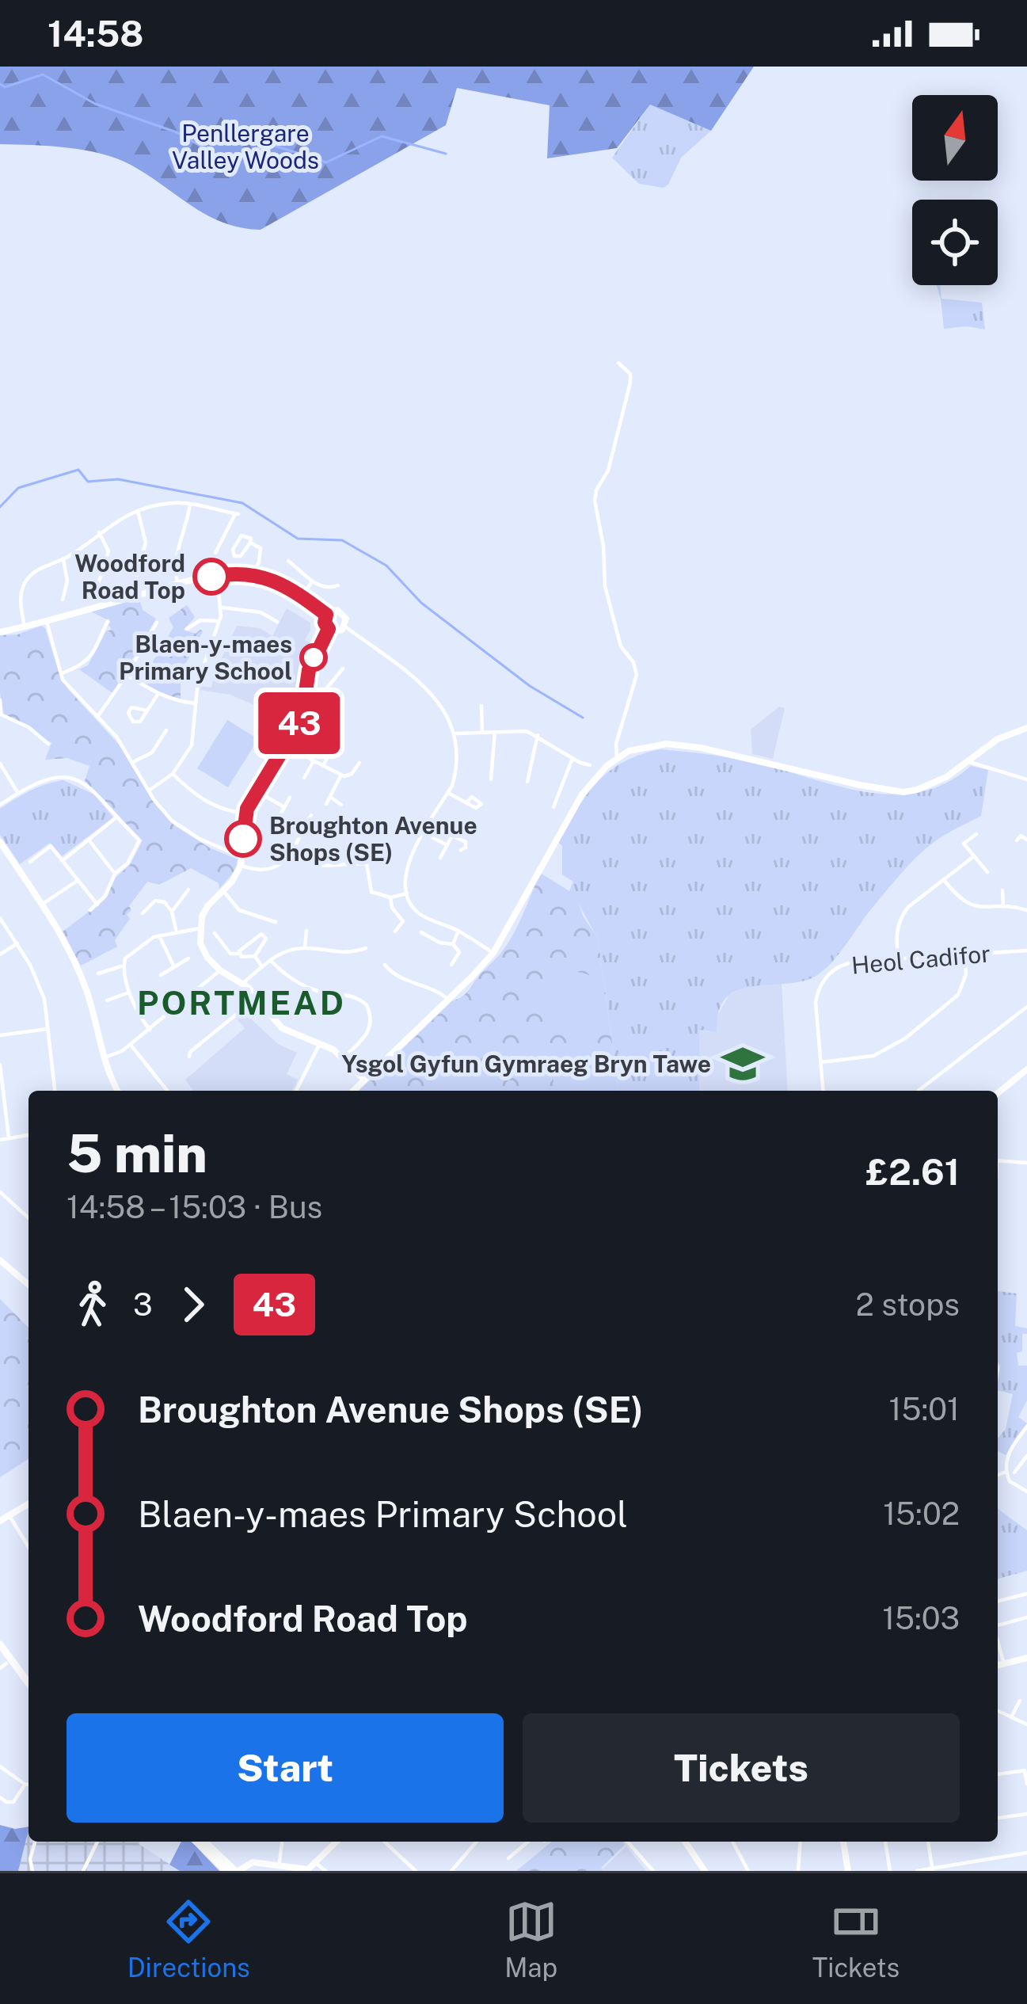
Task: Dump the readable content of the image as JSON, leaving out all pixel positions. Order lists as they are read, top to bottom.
{
  "streets": {
    "street": ["Heol Cadifor"]
  },
  "districts": ["PORTMEAD"],
  "parks": ["Penllergare Valley Woods"],
  "places": {
    "other": ["Woodford Road Top", "Blaen-y-maes Primary School", "Broughton Avenue Shops (SE)"],
    "school or university": ["Ysgol Gyfun Gymraeg Bryn Tawe"]
  },
  "lines": ["bus line 43"],
  "north": "top",
  "page": {
    "status": "14:58",
    "on_map": "43",
    "heading": ["5 min", "14:58 – 15:03 · Bus", "£2.61"],
    "legs": ["3", "43", "2 stops"],
    "list": [
      {
        "name": "Broughton Avenue Shops (SE)",
        "value": "15:01"
      },
      {
        "name": "Blaen-y-maes Primary School",
        "value": "15:02"
      },
      {
        "name": "Woodford Road Top",
        "value": "15:03"
      }
    ],
    "buttons": ["Start", "Tickets"],
    "tabs": ["Directions", "Map", "Tickets"]
  }
}
